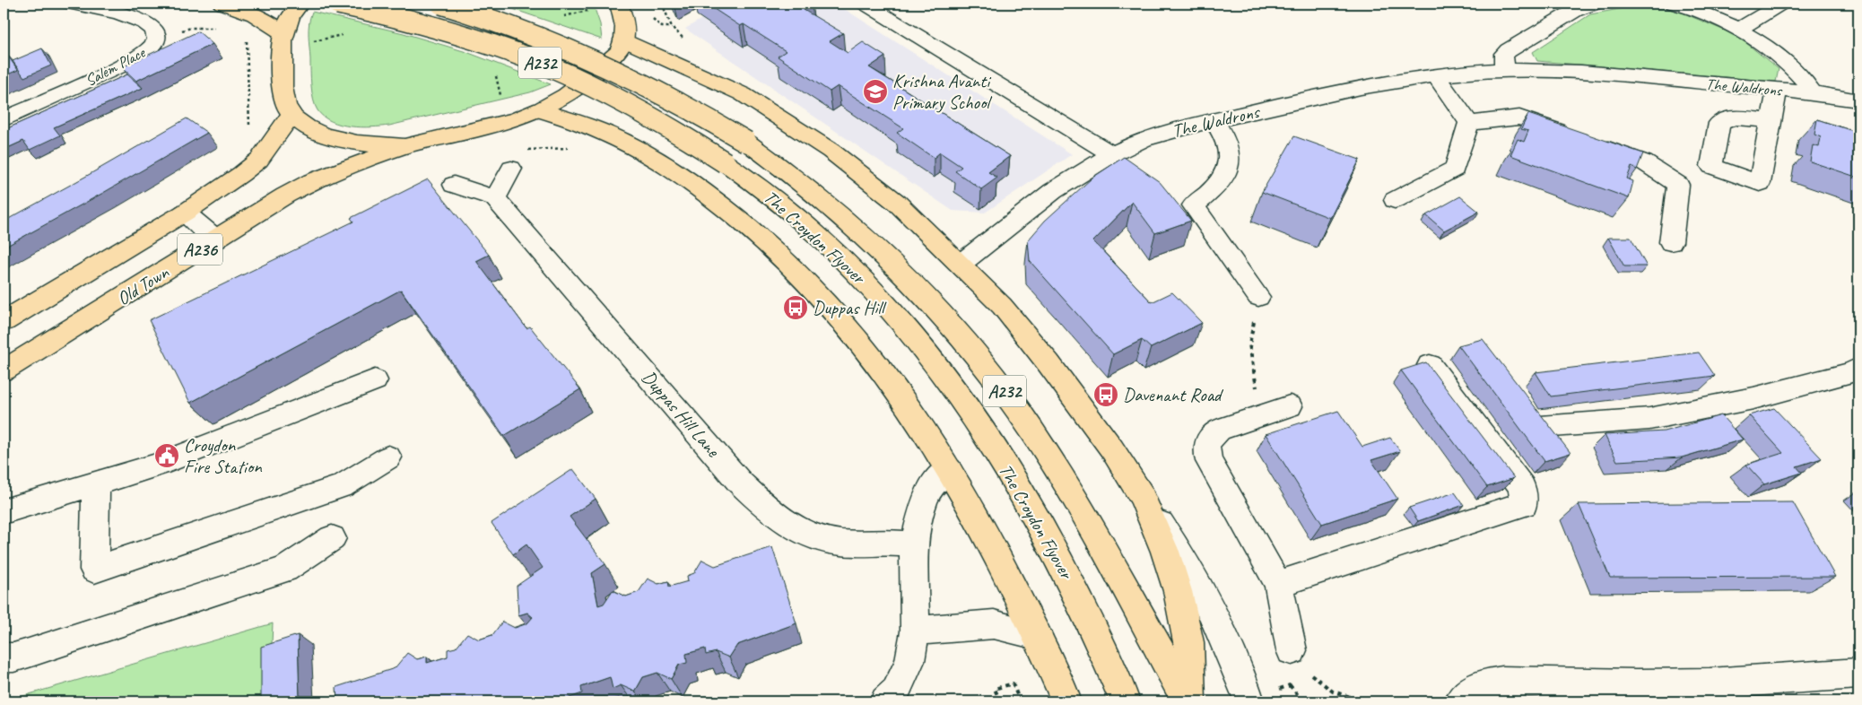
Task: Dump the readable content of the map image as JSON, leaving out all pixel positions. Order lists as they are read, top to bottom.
{
  "streets": {
    "main road": [
      "A232",
      "The Croydon Flyover",
      "A236",
      "Old Town"
    ],
    "street": ["Salem Place", "The Waldrons", "Duppas Hill Lane"]
  },
  "places": {
    "school or university": ["Krishna Avanti Primary School"],
    "bus stop": ["Duppas Hill", "Davenant Road"],
    "public building": ["Croydon Fire Station"]
  }
}
